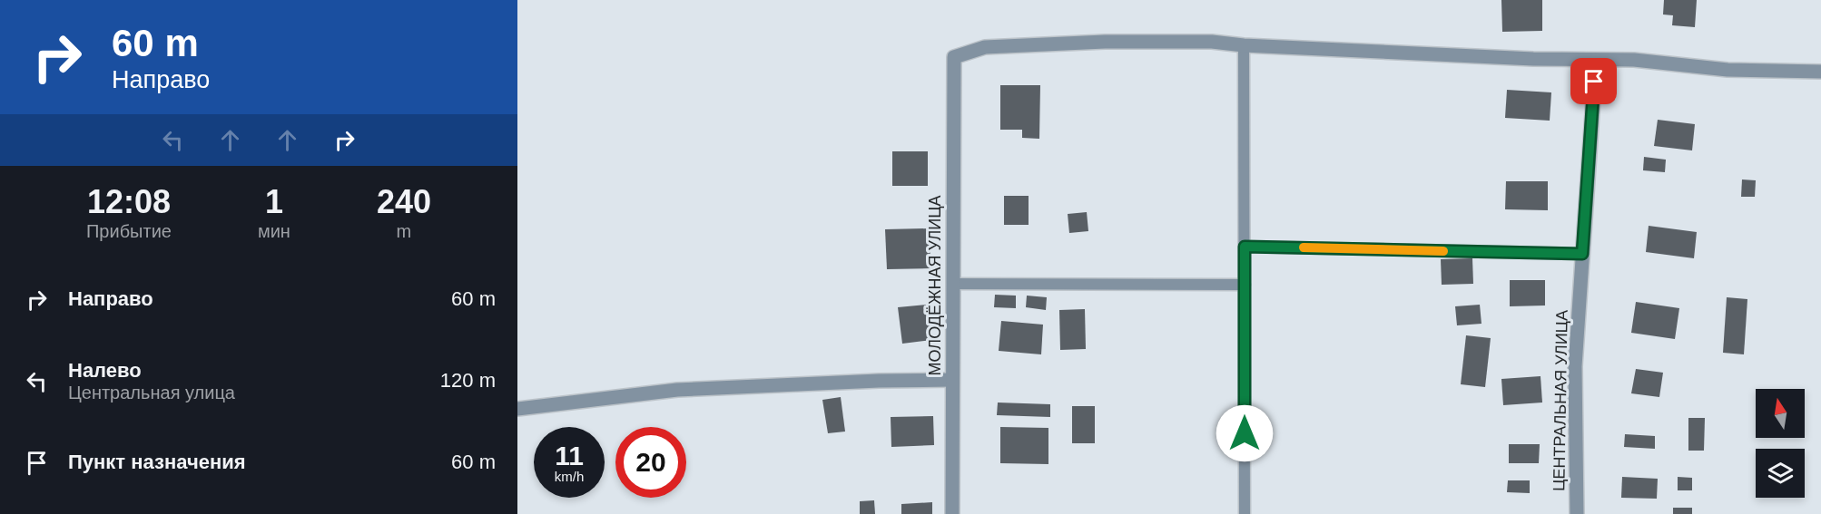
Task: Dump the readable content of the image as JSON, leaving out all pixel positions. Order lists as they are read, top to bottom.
{
  "streets": {
    "street": ["МОЛОДЁЖНАЯ УЛИЦА", "ЦЕНТРАЛЬНАЯ УЛИЦА"]
  },
  "north": "top",
  "page": {
    "turn": ["60 m", "Направо"],
    "eta": [
      "12:08",
      "Прибытие",
      "1",
      "мин",
      "240",
      "m"
    ],
    "list": [
      {
        "name": "Направо",
        "value": "60 m"
      },
      {
        "name": "Налево",
        "note": "Центральная улица",
        "value": "120 m"
      },
      {
        "name": "Пункт назначения",
        "value": "60 m"
      }
    ],
    "speed": "11 km/h",
    "limit": "20"
  }
}
